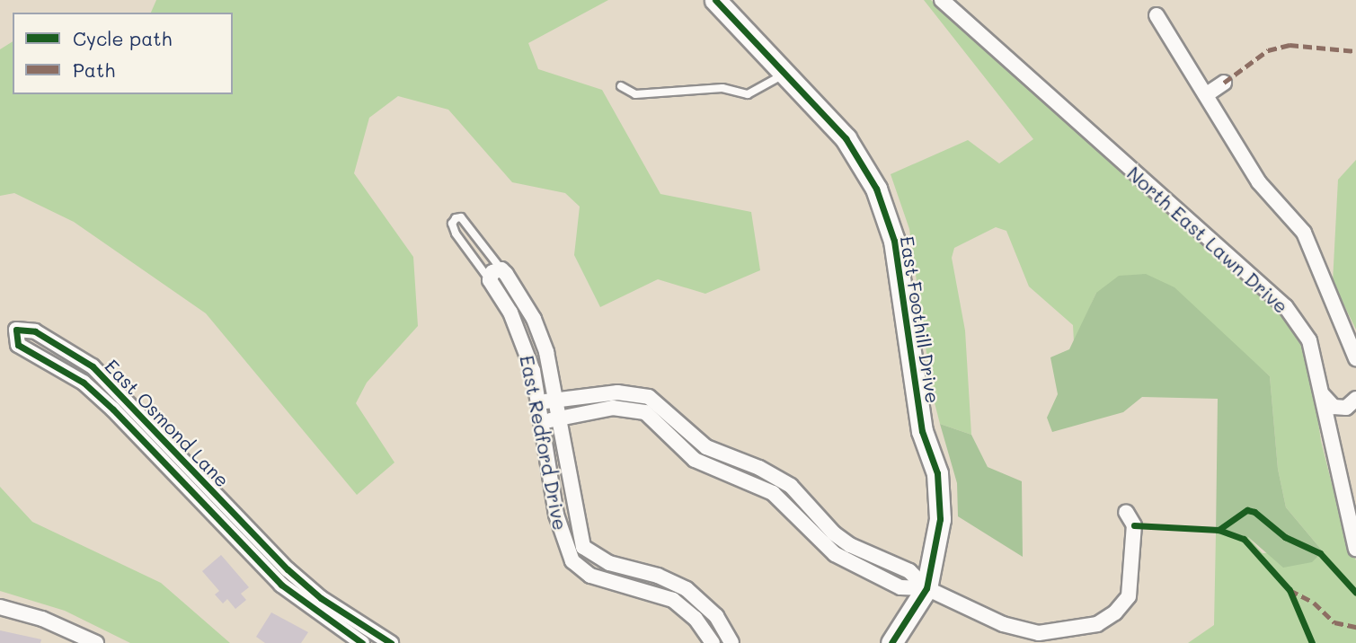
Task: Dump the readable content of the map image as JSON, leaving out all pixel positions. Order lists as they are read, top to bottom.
{
  "streets": {
    "street": [
      "North East Lawn Drive",
      "East Foothill Drive",
      "East Osmond Lane",
      "East Redford Drive"
    ]
  },
  "legend": ["Cycle path", "Path"]
}
